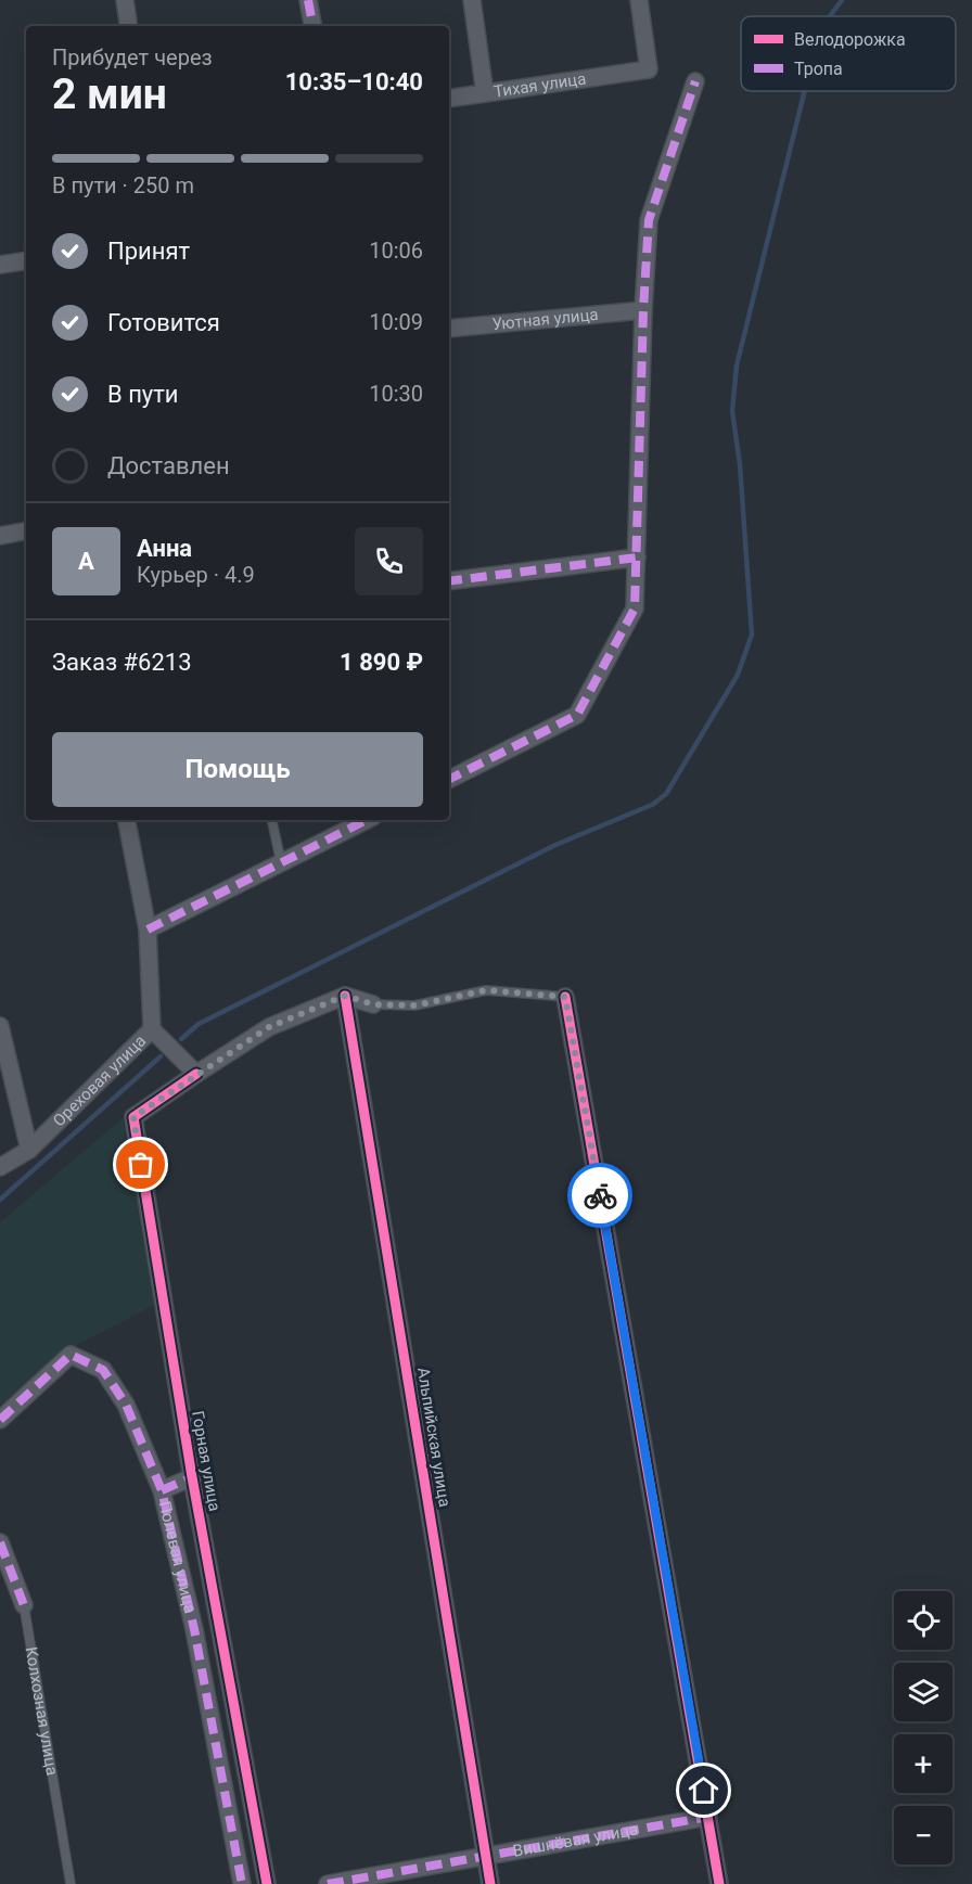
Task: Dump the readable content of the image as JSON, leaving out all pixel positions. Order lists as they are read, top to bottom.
{
  "streets": {
    "street": [
      "Тихая улица",
      "Уютная улица",
      "Ореховая улица",
      "Альпийская улица",
      "Горная улица",
      "Полевая улица",
      "Колхозная улица",
      "Вишнёвая улица"
    ]
  },
  "crossings": [
    ["Альпийская улица", "Вишнёвая улица"]
  ],
  "legend": ["Велодорожка", "Тропа"],
  "page": {
    "heading": ["2 мин", "Прибудет через", "10:35–10:40"],
    "panel": [
      "Анна",
      "Курьер · 4.9",
      "Заказ #6213",
      "1 890 ₽"
    ],
    "bar": "В пути · 250 m",
    "list": [
      ["Принят", "10:06"],
      ["Готовится", "10:09"],
      ["В пути", "10:30"],
      "Доставлен"
    ],
    "round": "А",
    "buttons": "Помощь",
    "map_buttons": ["+", "−"]
  }
}
